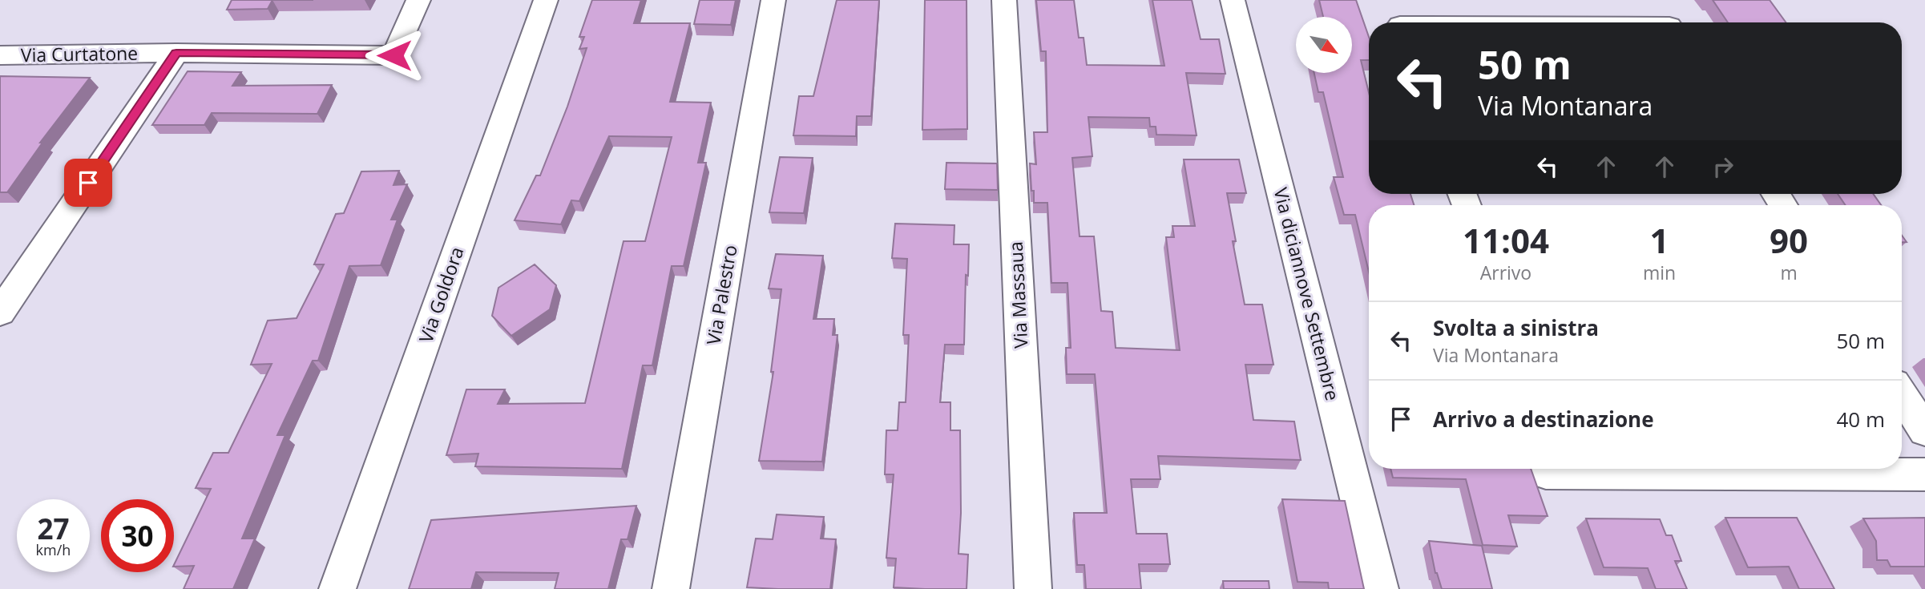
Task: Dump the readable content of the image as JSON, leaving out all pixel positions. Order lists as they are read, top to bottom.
{
  "streets": {
    "street": [
      "Via Curtatone",
      "Via diciannove Settembre",
      "Via Goldora",
      "Via Palestro",
      "Via Massaua"
    ]
  },
  "north": "bottom right",
  "page": {
    "turn": ["50 m", "Via Montanara"],
    "eta": [
      "11:04",
      "Arrivo",
      "1",
      "min",
      "90",
      "m"
    ],
    "list": [
      {
        "name": "Svolta a sinistra",
        "note": "Via Montanara",
        "value": "50 m"
      },
      {
        "name": "Arrivo a destinazione",
        "value": "40 m"
      }
    ],
    "speed": "27 km/h",
    "limit": "30"
  }
}
